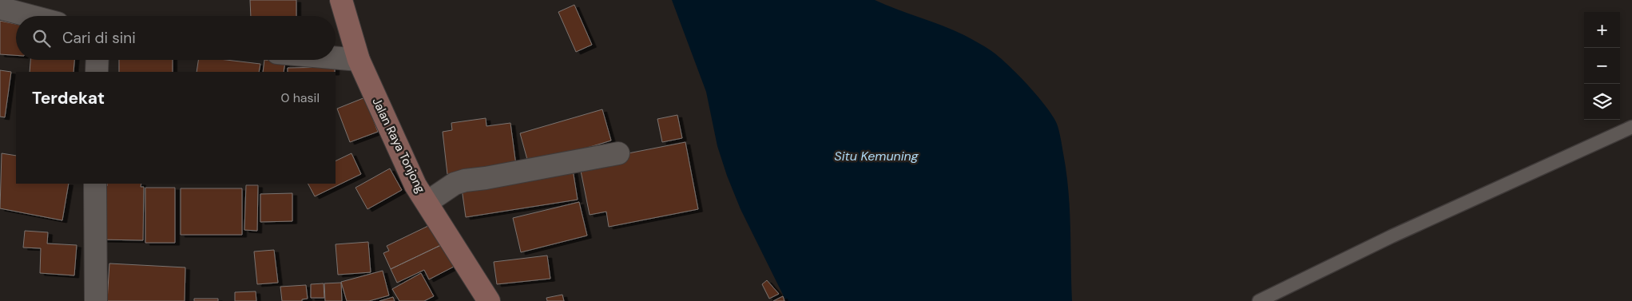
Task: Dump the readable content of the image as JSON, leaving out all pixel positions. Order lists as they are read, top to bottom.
{
  "streets": {
    "main road": ["Jalan Raya Tonjong"]
  },
  "water": ["Situ Kemuning"],
  "page": {
    "map_buttons": ["+", "−"],
    "search": "Cari di sini",
    "heading": ["Terdekat", "0 hasil"]
  }
}
